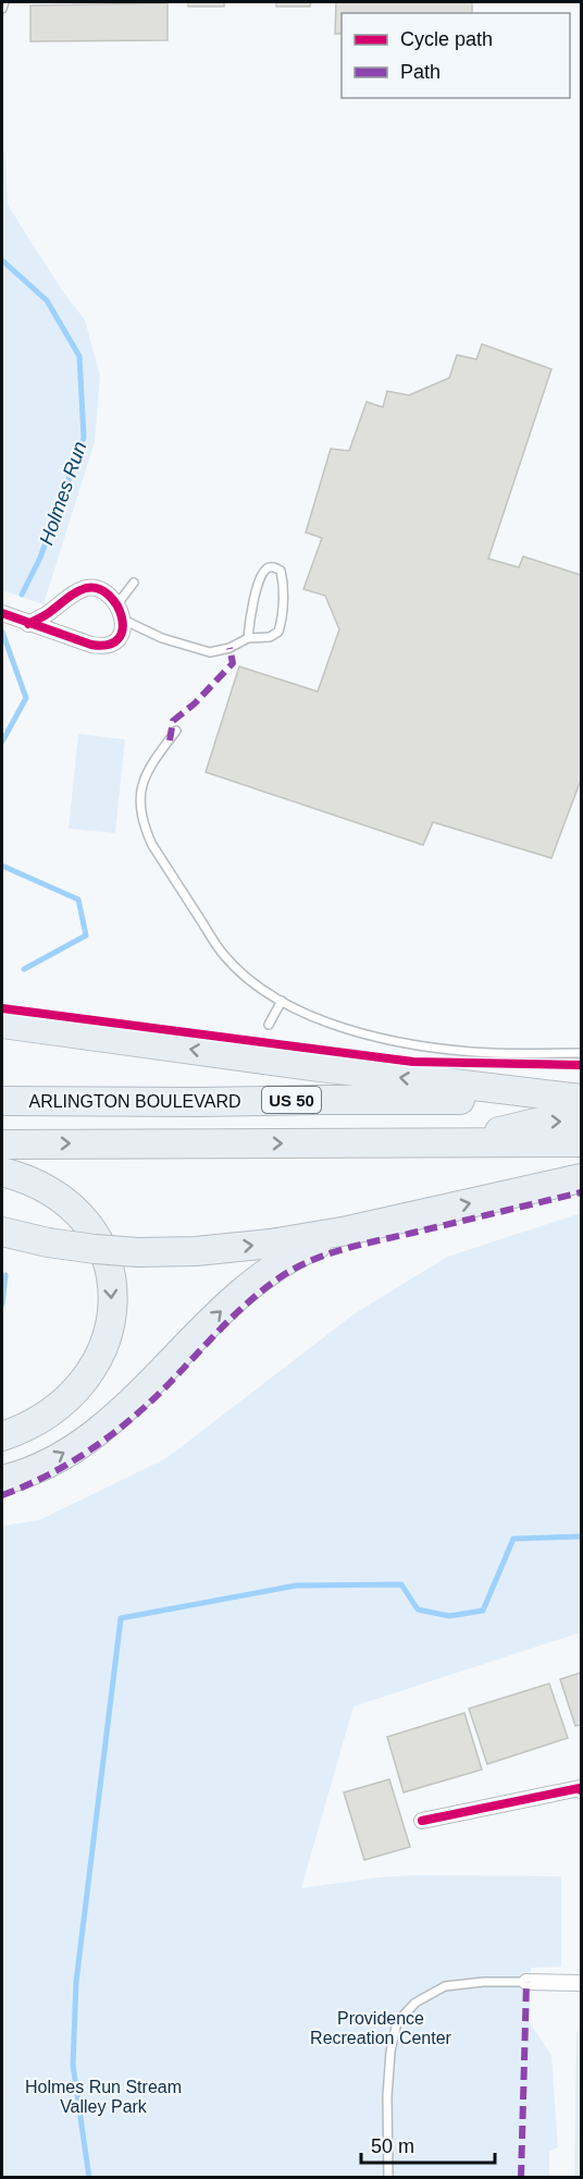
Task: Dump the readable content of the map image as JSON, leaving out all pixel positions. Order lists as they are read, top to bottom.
{
  "streets": {
    "highway": ["US 50", "ARLINGTON BOULEVARD"]
  },
  "water": ["Holmes Run"],
  "parks": ["Providence Recreation Center", "Holmes Run Stream Valley Park"],
  "legend": ["Cycle path", "Path"],
  "scale_bar": "50 m"
}
